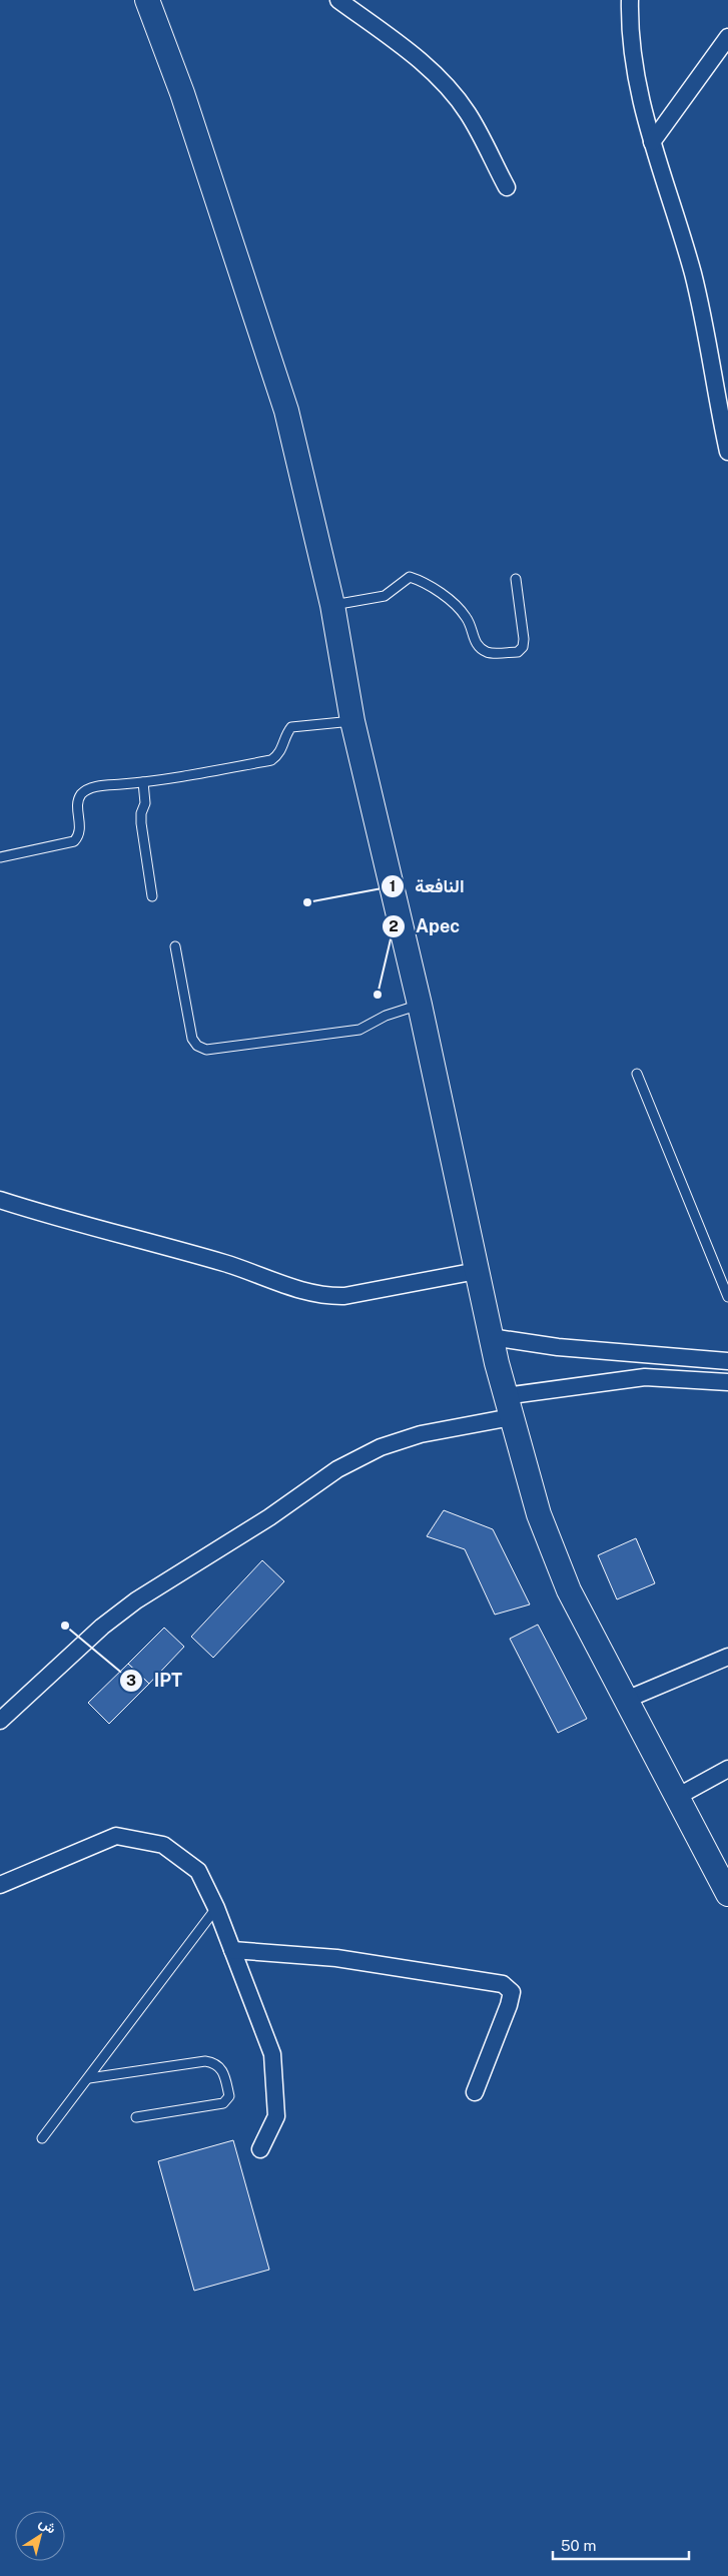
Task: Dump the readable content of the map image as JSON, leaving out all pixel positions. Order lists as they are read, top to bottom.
{
  "places": ["النافعة", "Apec", "IPT"],
  "scale_bar": "50 m",
  "north": "top right"
}
